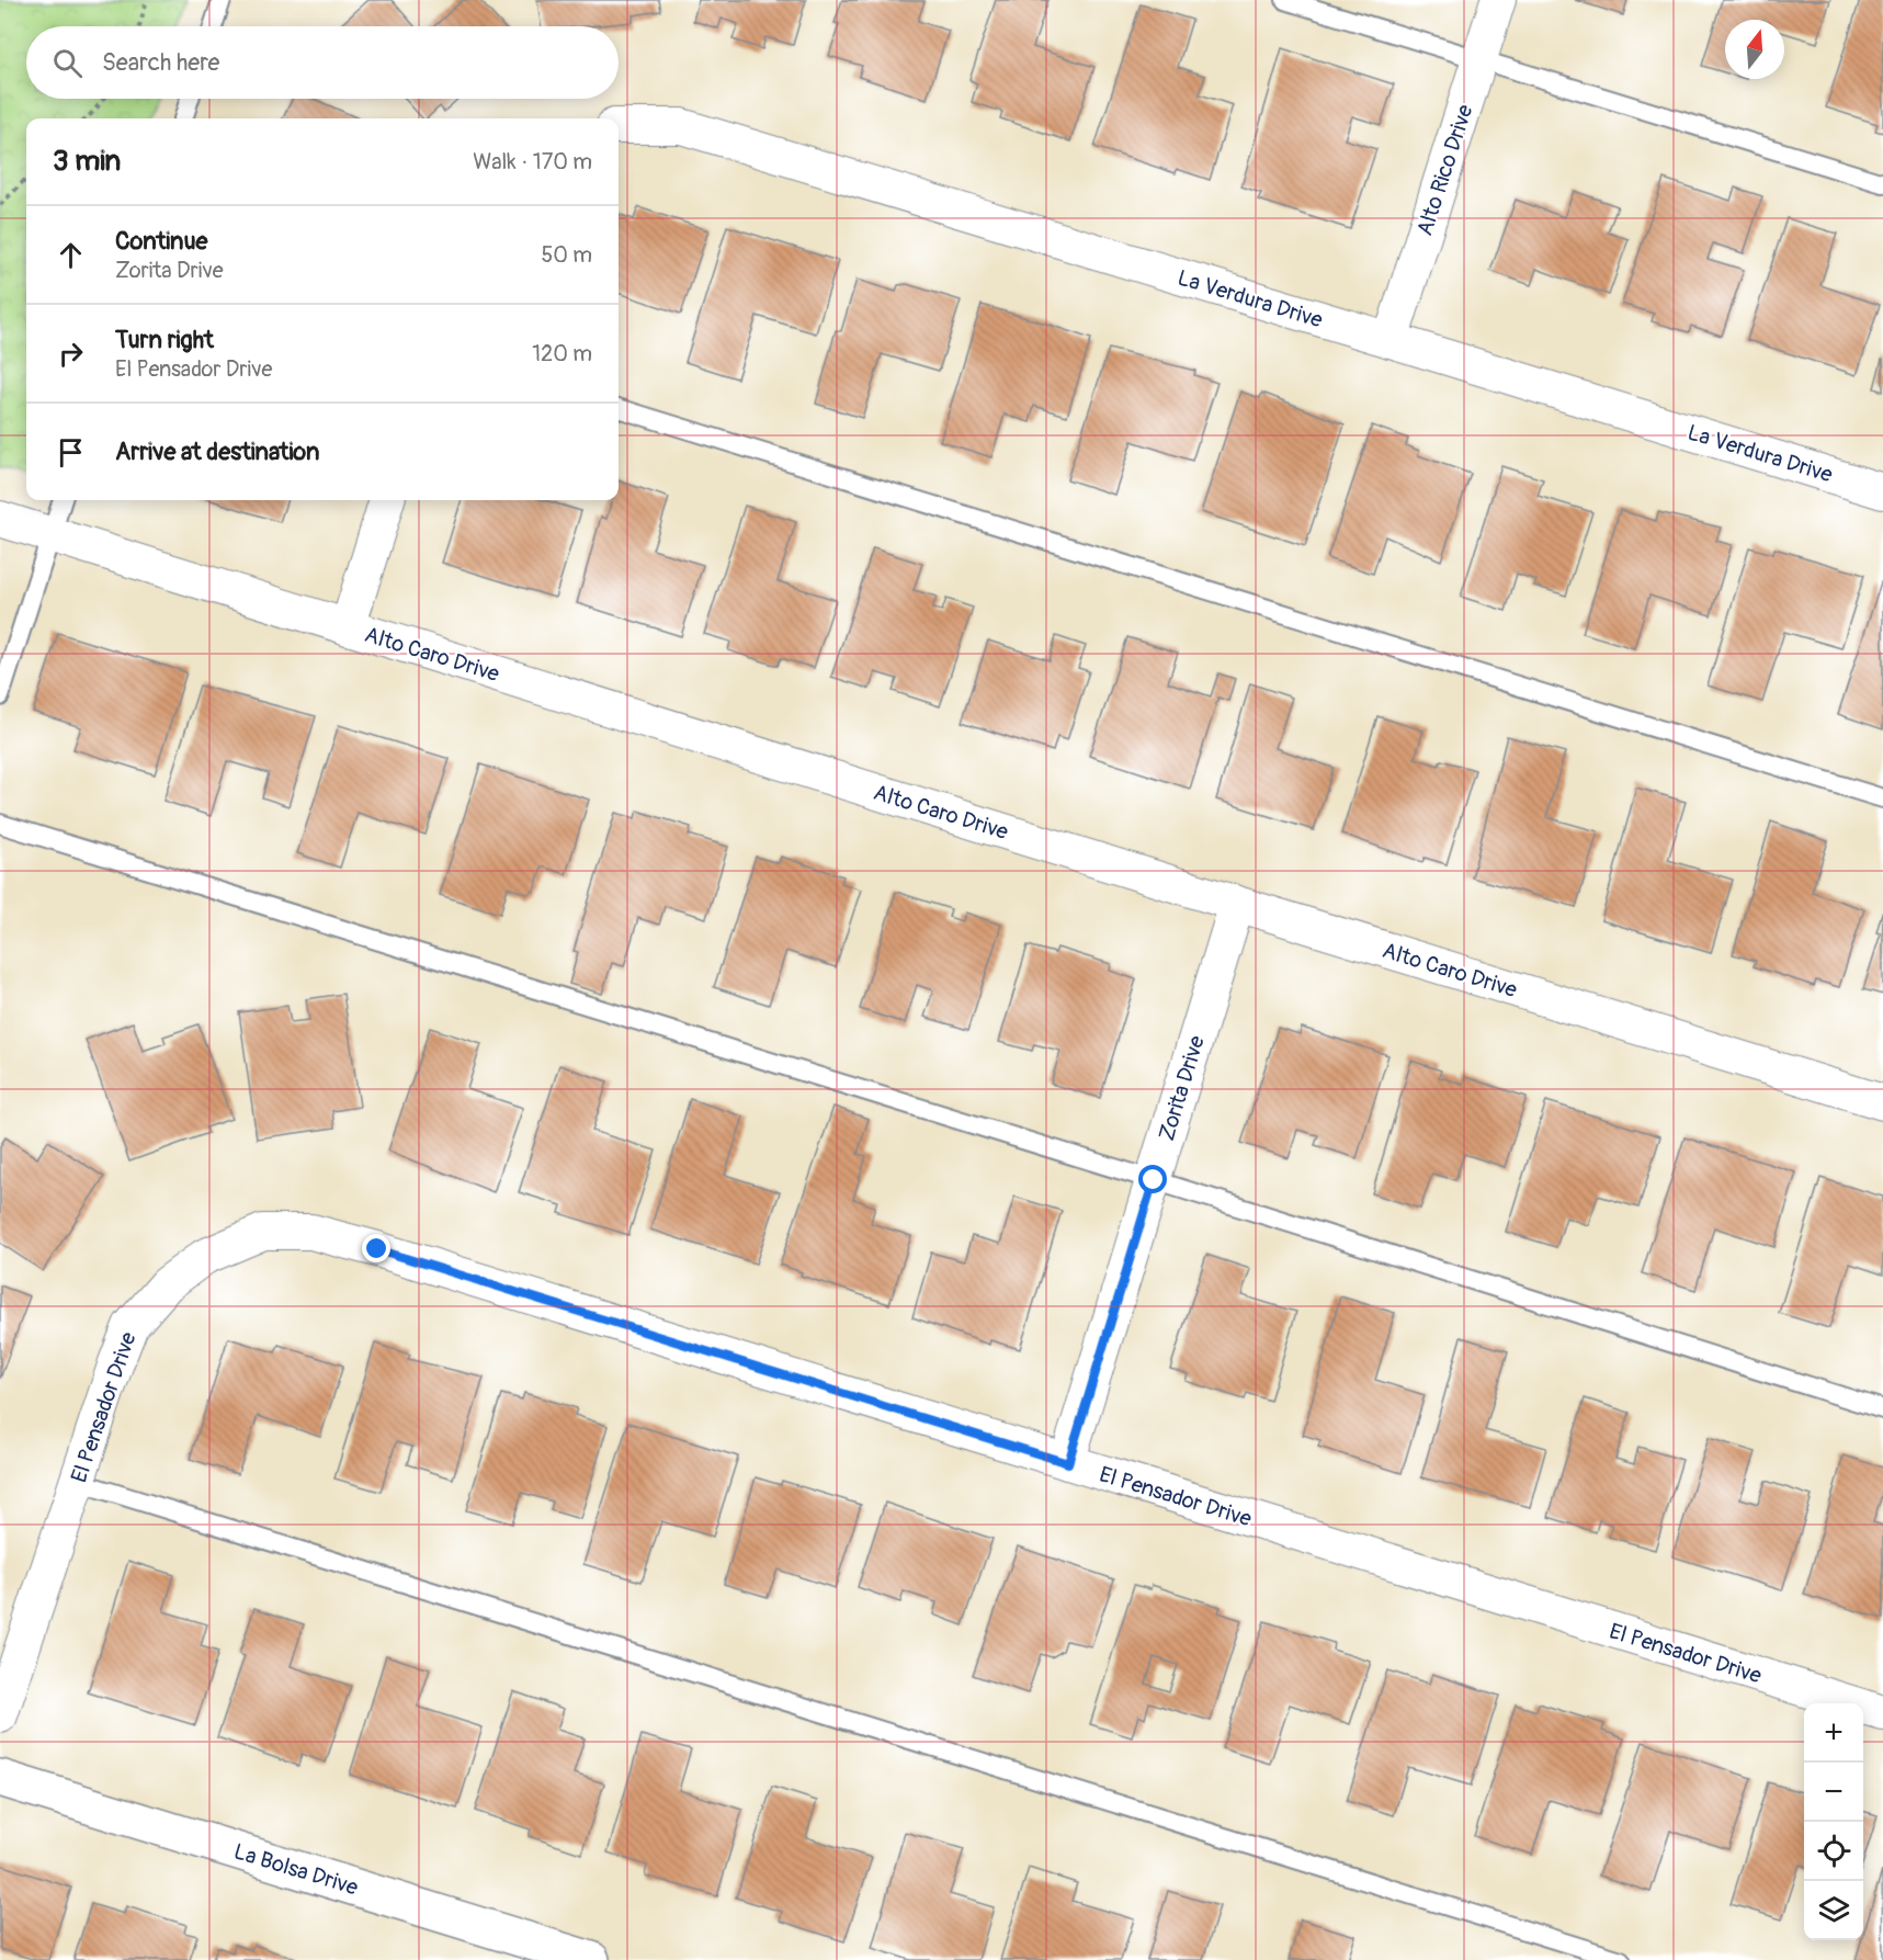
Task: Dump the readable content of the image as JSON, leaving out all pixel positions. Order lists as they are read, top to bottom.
{
  "streets": {
    "street": [
      "Alto Rico Drive",
      "La Verdura Drive",
      "Alto Caro Drive",
      "Zorita Drive",
      "El Pensador Drive",
      "La Bolsa Drive"
    ]
  },
  "crossings": [
    ["Alto Rico Drive", "La Verdura Drive"],
    ["Alto Caro Drive", "Zorita Drive"],
    ["Zorita Drive", "El Pensador Drive"]
  ],
  "north": "top",
  "page": {
    "search": "Search here",
    "heading": ["3 min", "Walk · 170 m"],
    "list": [
      ["Continue", "Zorita Drive", "50 m"],
      ["Turn right", "El Pensador Drive", "120 m"],
      "Arrive at destination"
    ],
    "map_buttons": ["+", "−"]
  }
}
